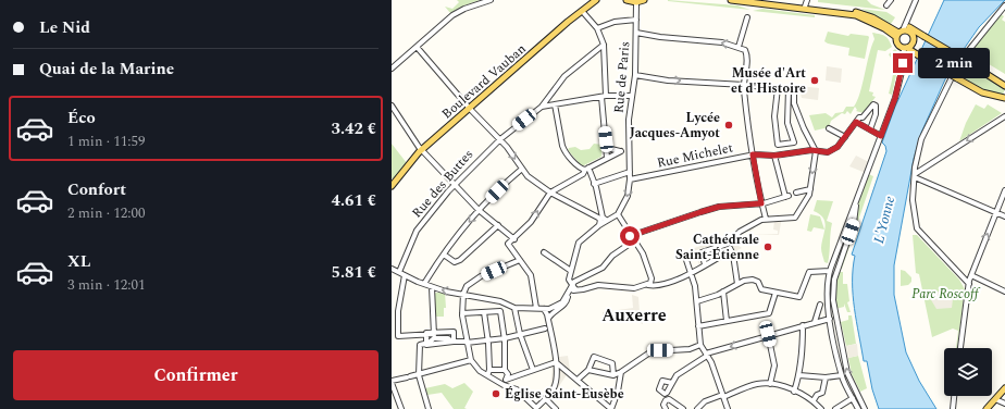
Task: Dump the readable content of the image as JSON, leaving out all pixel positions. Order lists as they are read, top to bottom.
{
  "streets": {
    "main road": ["Boulevard Vauban"],
    "street": ["Rue de Paris", "Rue Michelet", "Rue des Buttes"]
  },
  "crossings": [
    ["Rue de Paris", "Rue Michelet"]
  ],
  "districts": ["Auxerre"],
  "water": ["L'Yonne"],
  "parks": ["Parc Roscoff"],
  "places": [
    "Musée d'Art et d'Histoire",
    "Lycée Jacques-Amyot",
    "Cathédrale Saint-Étienne",
    "Église Saint-Eusèbe"
  ],
  "page": {
    "banner": ["Le Nid", "Quai de la Marine"],
    "bubble": "2 min",
    "list": [
      {
        "name": "Éco",
        "note": "1 min · 11:59",
        "value": "3.42 €"
      },
      {
        "name": "Confort",
        "note": "2 min · 12:00",
        "value": "4.61 €"
      },
      {
        "name": "XL",
        "note": "3 min · 12:01",
        "value": "5.81 €"
      }
    ],
    "buttons": "Confirmer"
  }
}
